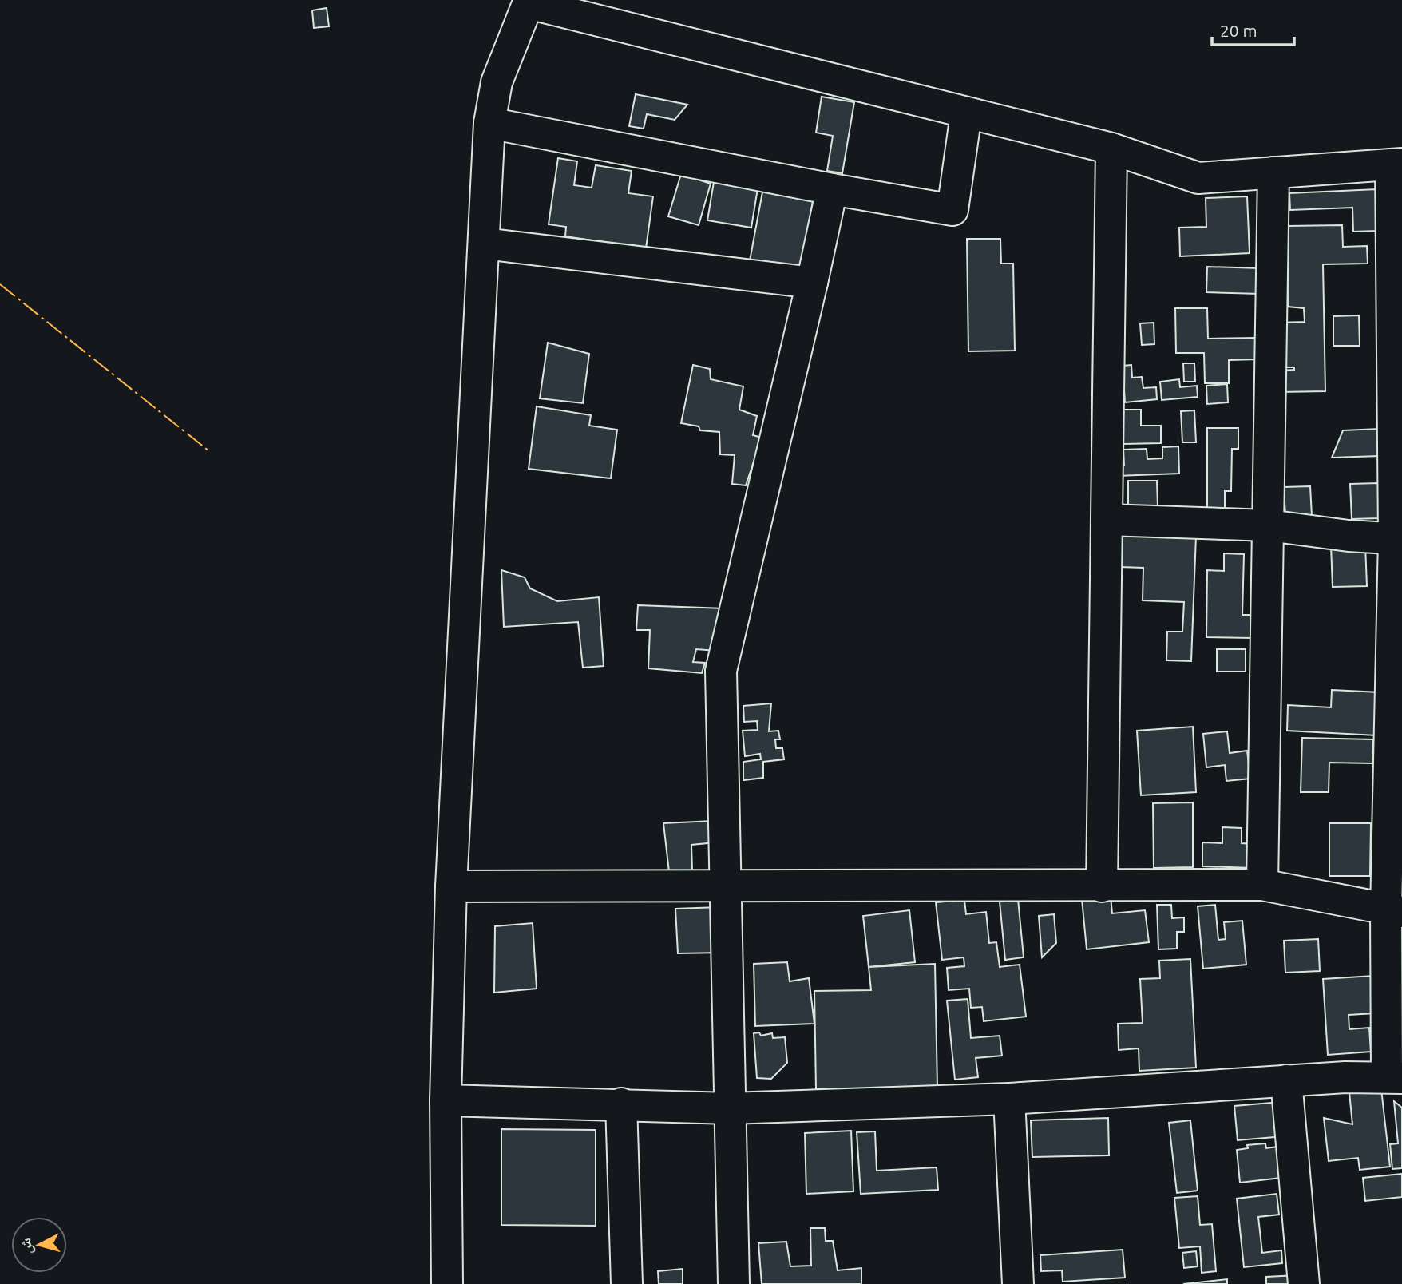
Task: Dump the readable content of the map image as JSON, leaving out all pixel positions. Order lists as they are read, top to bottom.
{
  "scale_bar": "20 m",
  "north": "left"
}
